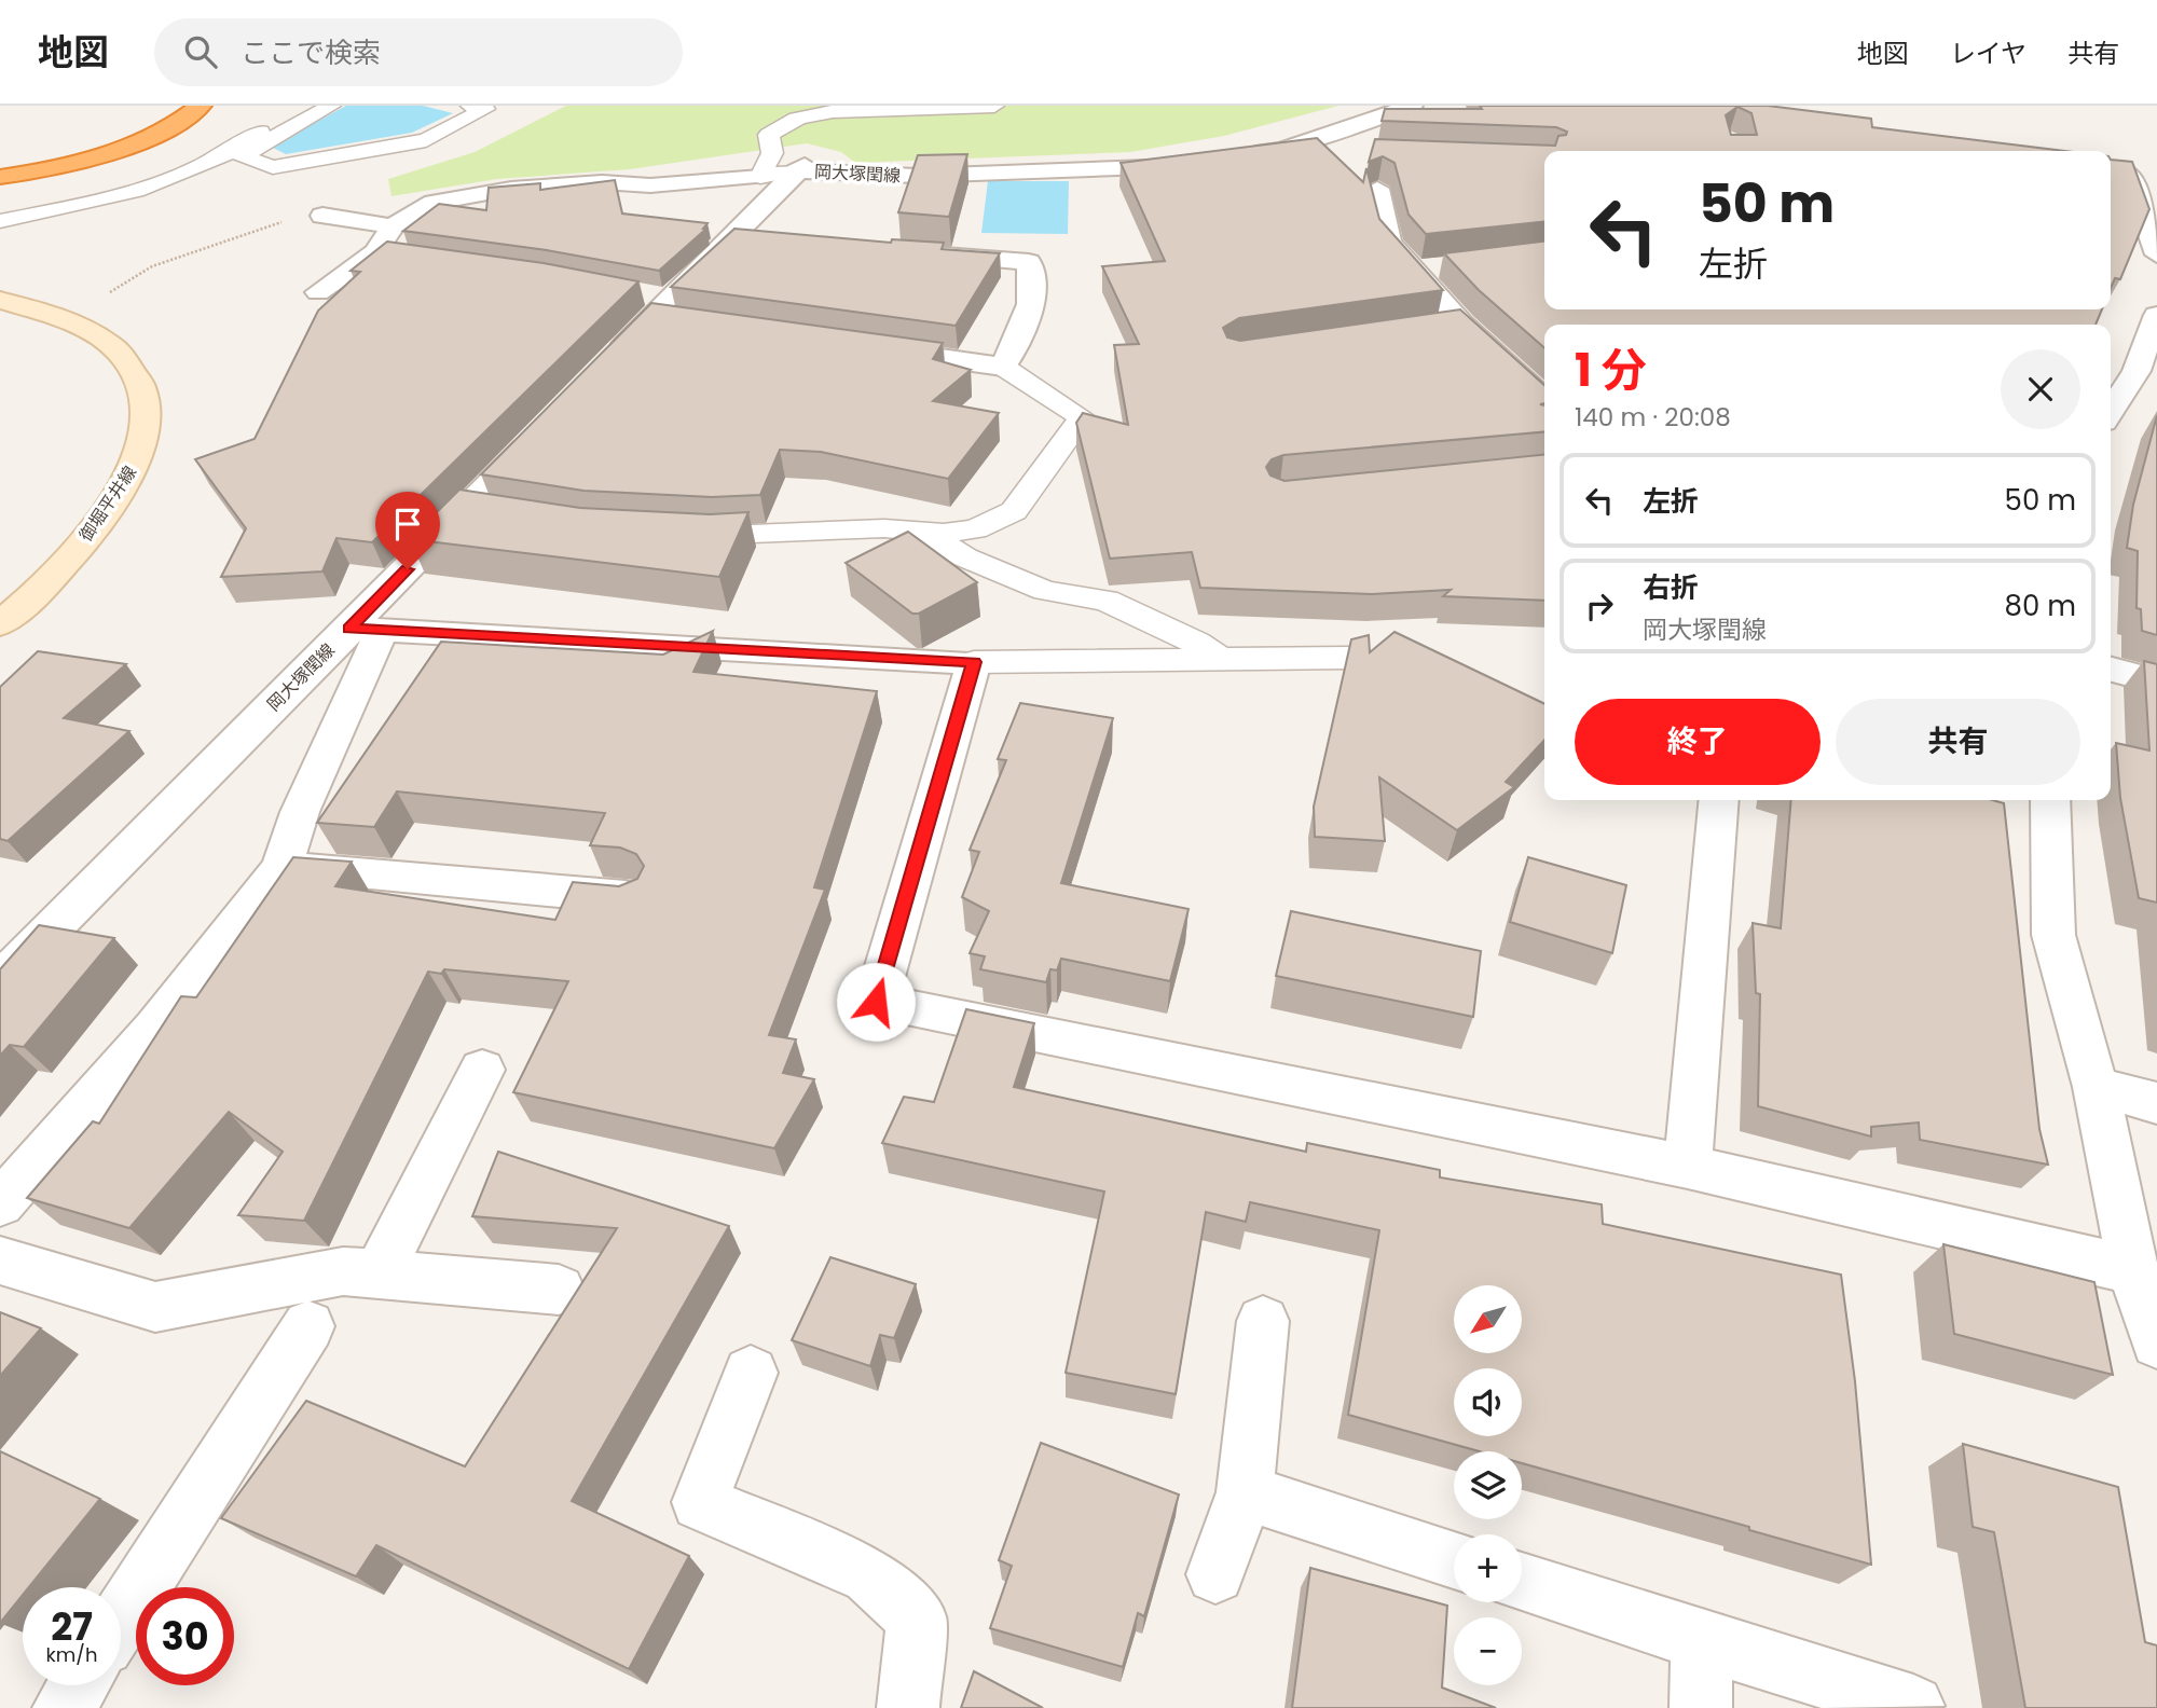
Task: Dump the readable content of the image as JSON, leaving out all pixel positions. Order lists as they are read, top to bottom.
{
  "streets": {
    "street": ["岡大塚閏線", "御堀平井線"]
  },
  "north": "bottom left",
  "page": {
    "header": "地図",
    "search": "ここで検索",
    "nav": ["地図", "レイヤ", "共有"],
    "turn": ["50 m", "左折"],
    "heading": ["1 分", "140 m · 20:08"],
    "list": [
      {
        "name": "左折",
        "value": "50 m"
      },
      {
        "name": "右折",
        "note": "岡大塚閏線",
        "value": "80 m"
      }
    ],
    "buttons": ["終了", "共有"],
    "map_buttons": ["+", "−"],
    "speed": "27 km/h",
    "limit": "30"
  }
}
